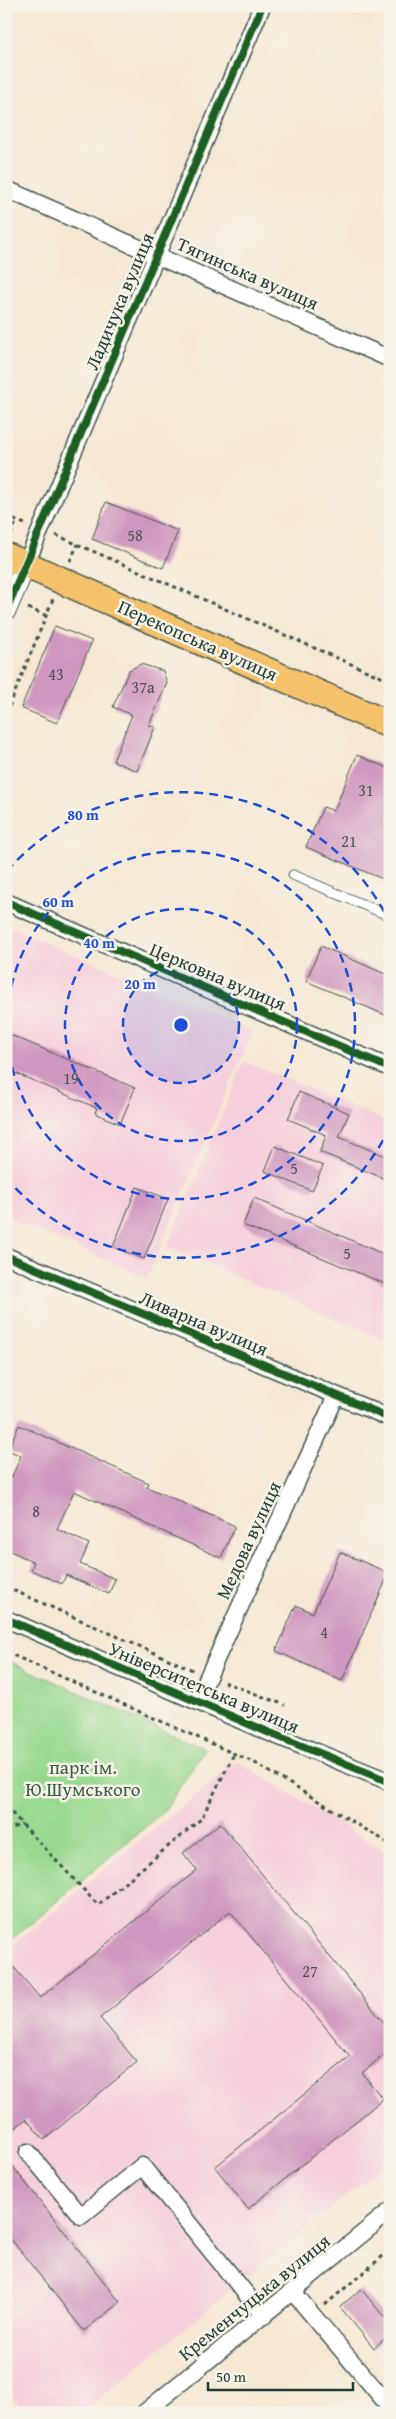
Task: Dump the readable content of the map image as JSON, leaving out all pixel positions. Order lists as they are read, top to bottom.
{
  "streets": {
    "main road": ["Перекопська вулиця"],
    "street": [
      "Тягинська вулиця",
      "Ладичука вулиця",
      "Церковна вулиця",
      "Ливарна вулиця",
      "Медова вулиця",
      "Університетська вулиця",
      "Кременчуцька вулиця"
    ]
  },
  "crossings": [
    ["Тягинська вулиця", "Ладичука вулиця"],
    ["Ладичука вулиця", "Перекопська вулиця"],
    ["Ливарна вулиця", "Медова вулиця"],
    ["Медова вулиця", "Університетська вулиця"]
  ],
  "parks": ["парк ім. Ю.Шумського"],
  "house_numbers": [
    "58",
    "43",
    "37а",
    "31",
    "21",
    "19",
    "5",
    "5",
    "8",
    "4",
    "27"
  ],
  "scale_bar": "50 m",
  "rings": [
    "80 m",
    "60 m",
    "40 m",
    "20 m"
  ]
}
